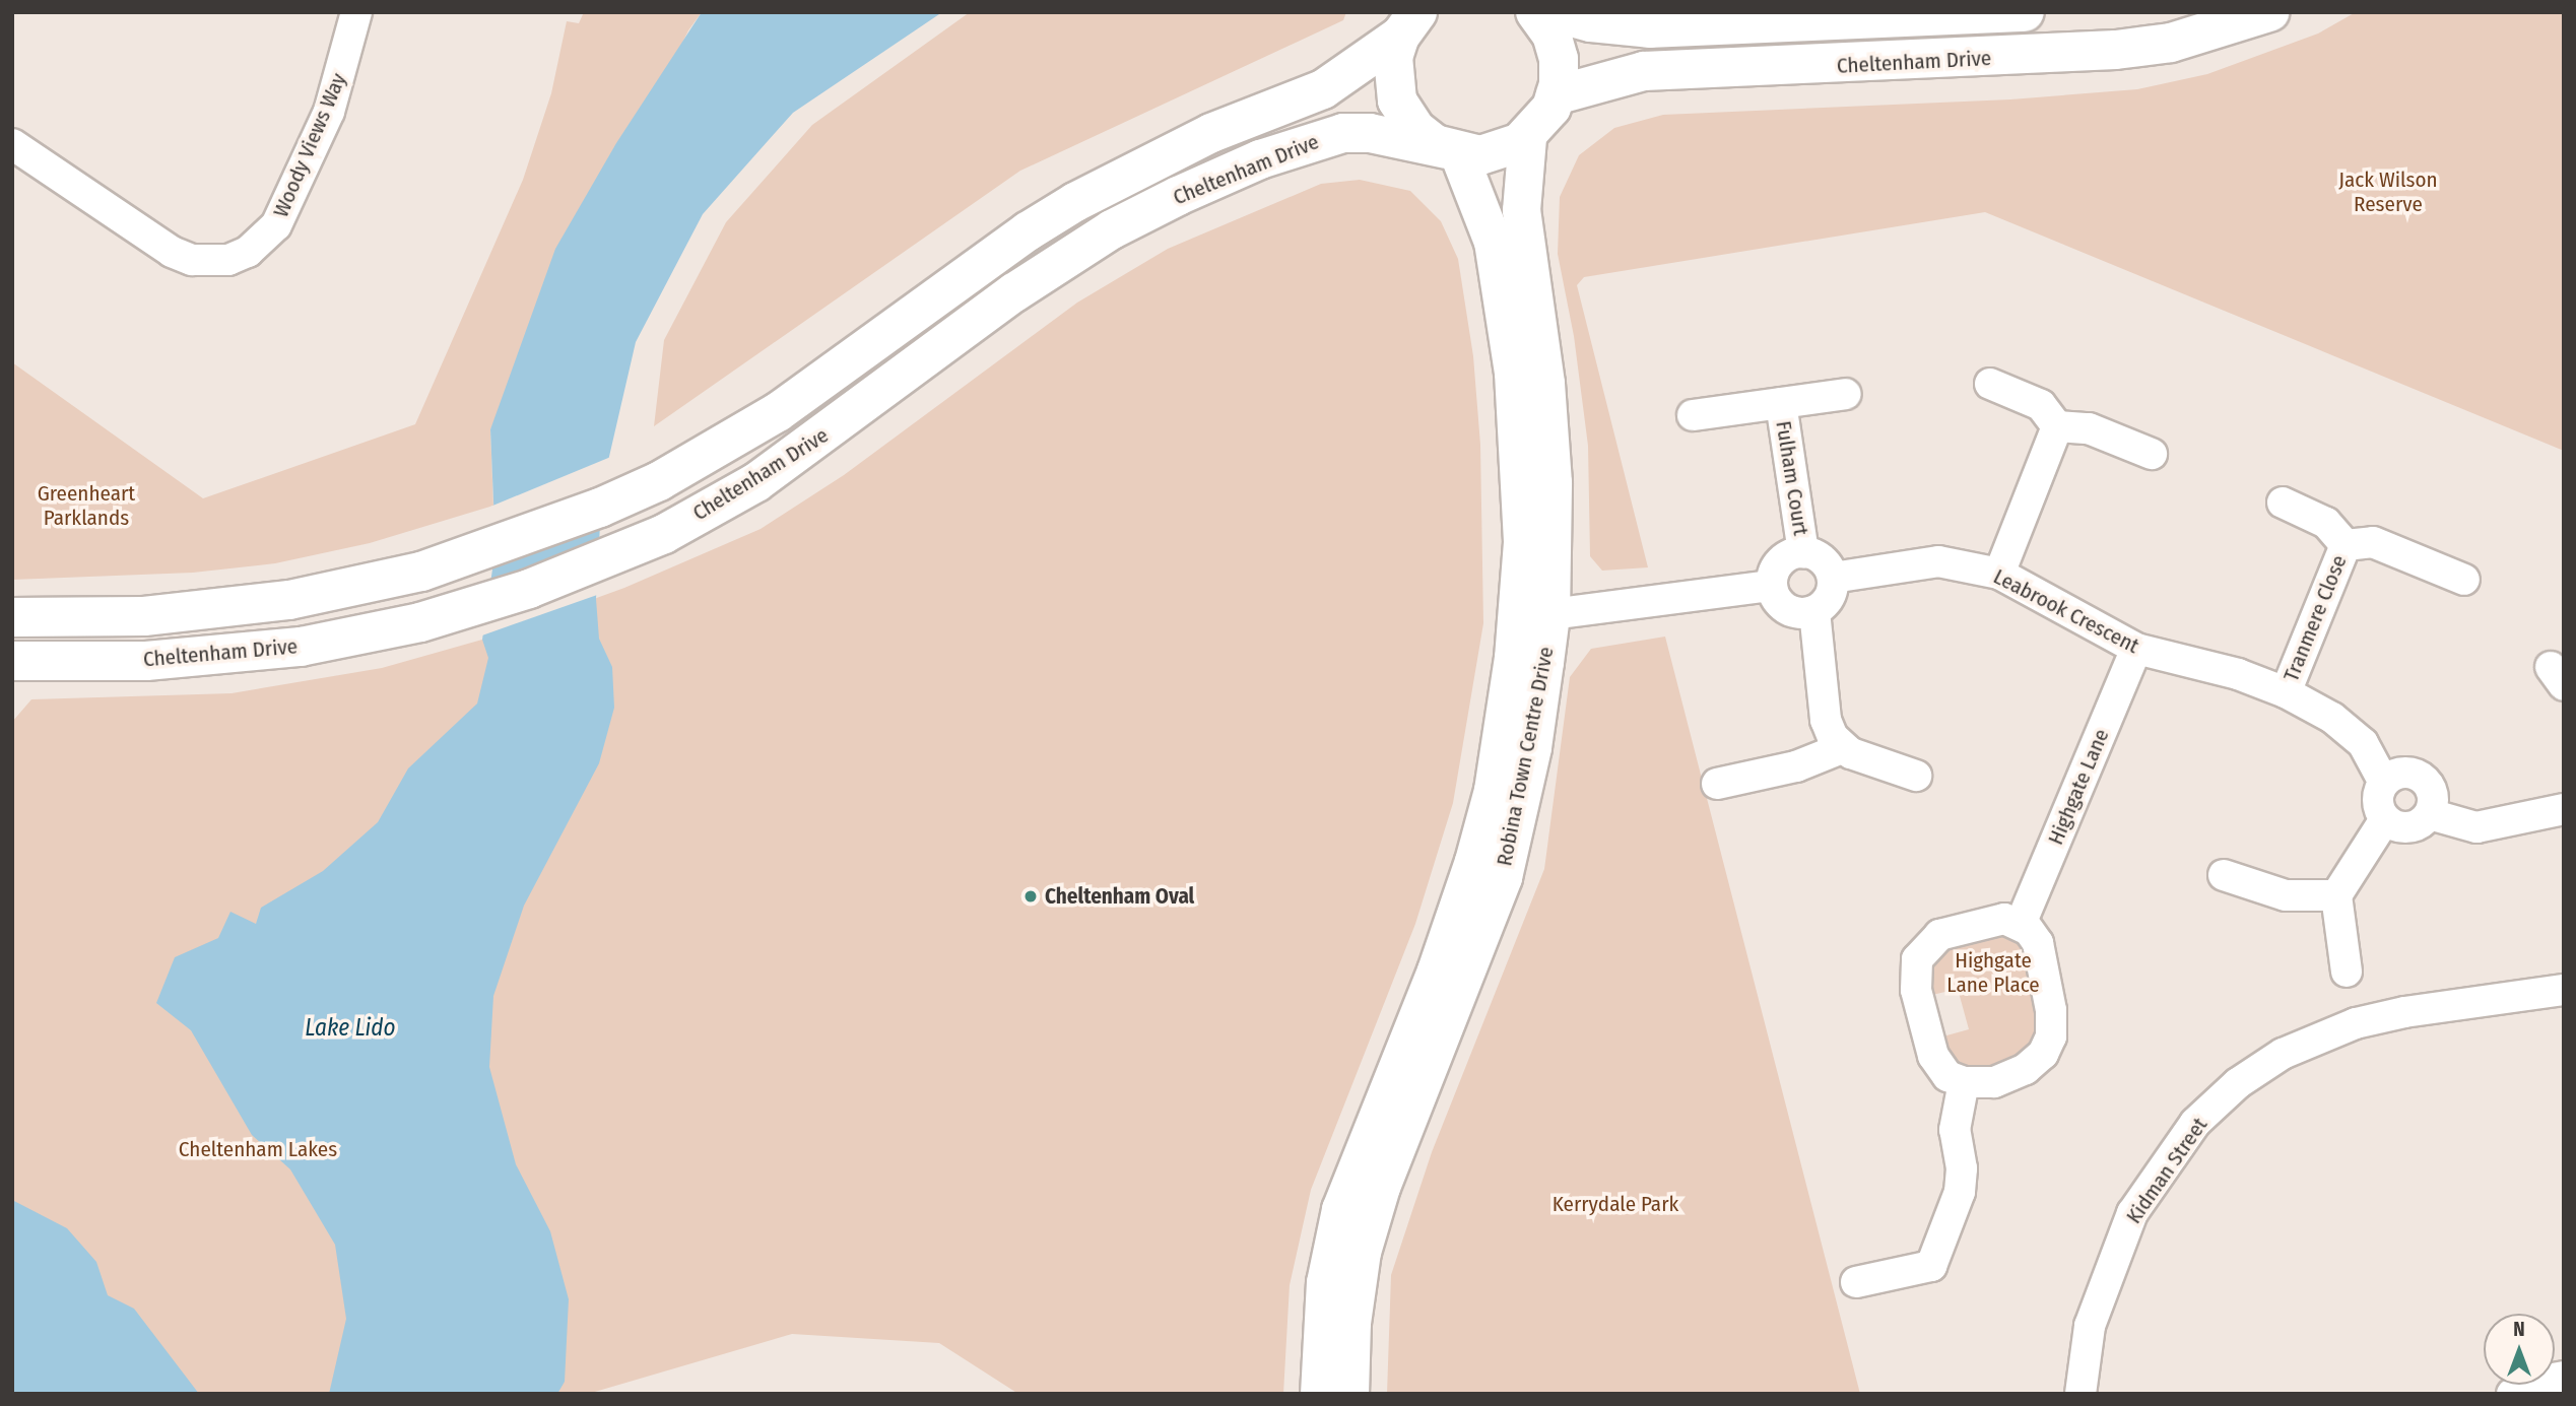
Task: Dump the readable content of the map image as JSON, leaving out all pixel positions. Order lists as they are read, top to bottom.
{
  "streets": {
    "main road": ["Cheltenham Drive"],
    "street": [
      "Woody Views Way",
      "Fulham Court",
      "Leabrook Crescent",
      "Tranmere Close",
      "Robina Town Centre Drive",
      "Highgate Lane",
      "Kidman Street"
    ]
  },
  "crossings": [
    ["Cheltenham Drive", "Robina Town Centre Drive"],
    ["Fulham Court", "Leabrook Crescent"],
    ["Leabrook Crescent", "Tranmere Close"],
    ["Leabrook Crescent", "Highgate Lane"]
  ],
  "water": ["Lake Lido"],
  "parks": [
    "Jack Wilson Reserve",
    "Greenheart Parklands",
    "Highgate Lane Place",
    "Cheltenham Lakes",
    "Kerrydale Park"
  ],
  "places": ["Cheltenham Oval"],
  "north": "top"
}
